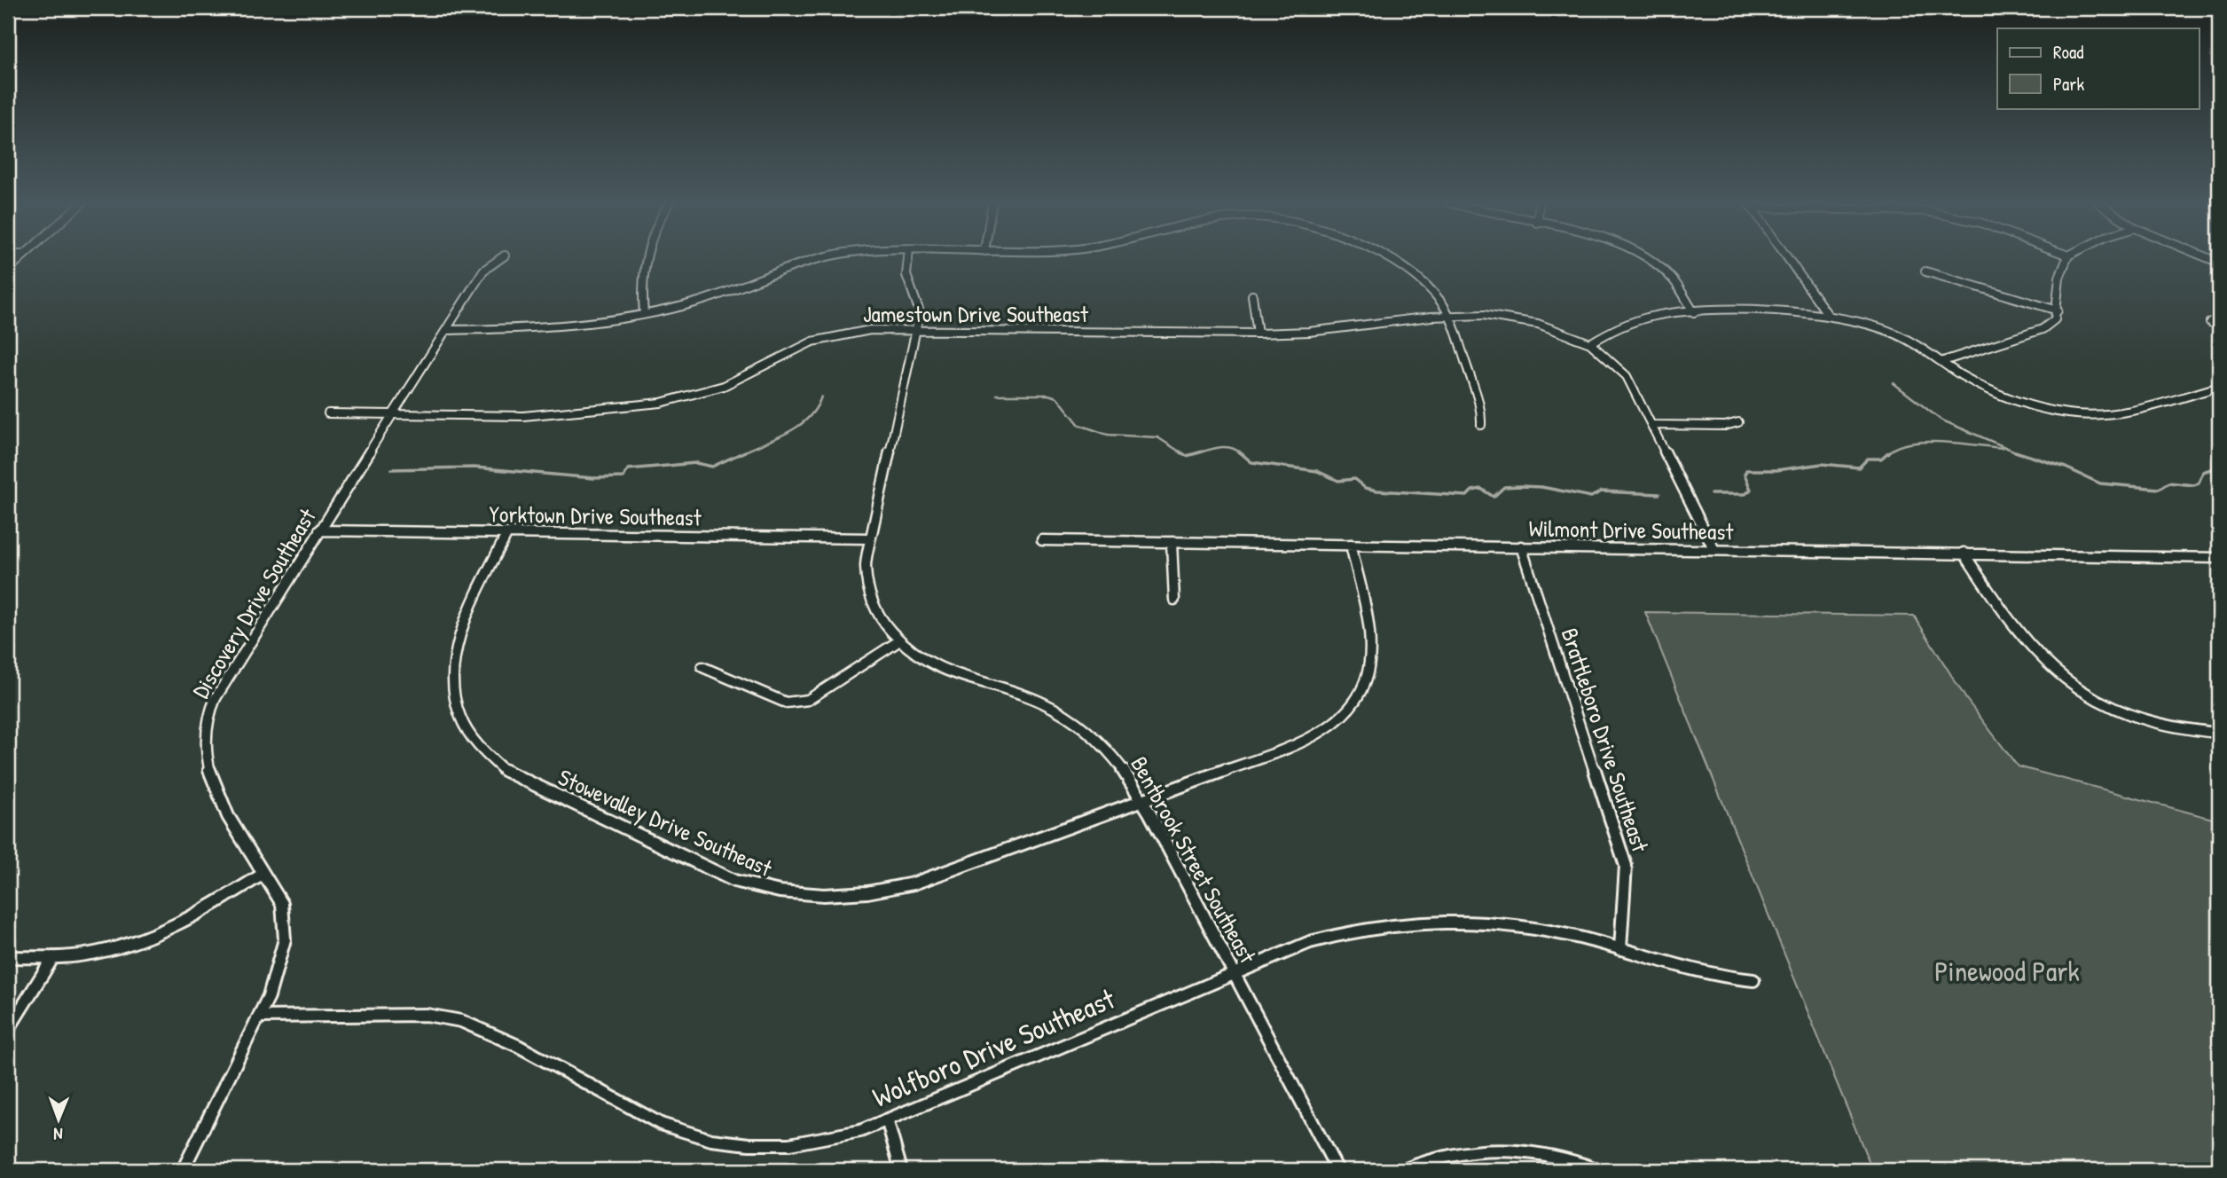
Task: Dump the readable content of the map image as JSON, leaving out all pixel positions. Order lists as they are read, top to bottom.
{
  "streets": {
    "street": [
      "Jamestown Drive Southeast",
      "Yorktown Drive Southeast",
      "Wilmont Drive Southeast",
      "Discovery Drive Southeast",
      "Brattleboro Drive Southeast",
      "Stowevalley Drive Southeast",
      "Bentbrook Street Southeast",
      "Wolfboro Drive Southeast"
    ]
  },
  "crossings": [
    ["Jamestown Drive Southeast", "Discovery Drive Southeast"],
    ["Jamestown Drive Southeast", "Bentbrook Street Southeast"],
    ["Yorktown Drive Southeast", "Discovery Drive Southeast"],
    ["Yorktown Drive Southeast", "Stowevalley Drive Southeast"],
    ["Yorktown Drive Southeast", "Bentbrook Street Southeast"],
    ["Wilmont Drive Southeast", "Brattleboro Drive Southeast"],
    ["Wilmont Drive Southeast", "Stowevalley Drive Southeast"],
    ["Discovery Drive Southeast", "Wolfboro Drive Southeast"],
    ["Brattleboro Drive Southeast", "Wolfboro Drive Southeast"],
    ["Stowevalley Drive Southeast", "Bentbrook Street Southeast"],
    ["Bentbrook Street Southeast", "Wolfboro Drive Southeast"]
  ],
  "parks": ["Pinewood Park"],
  "legend": ["Road", "Park"],
  "north": "bottom"
}
